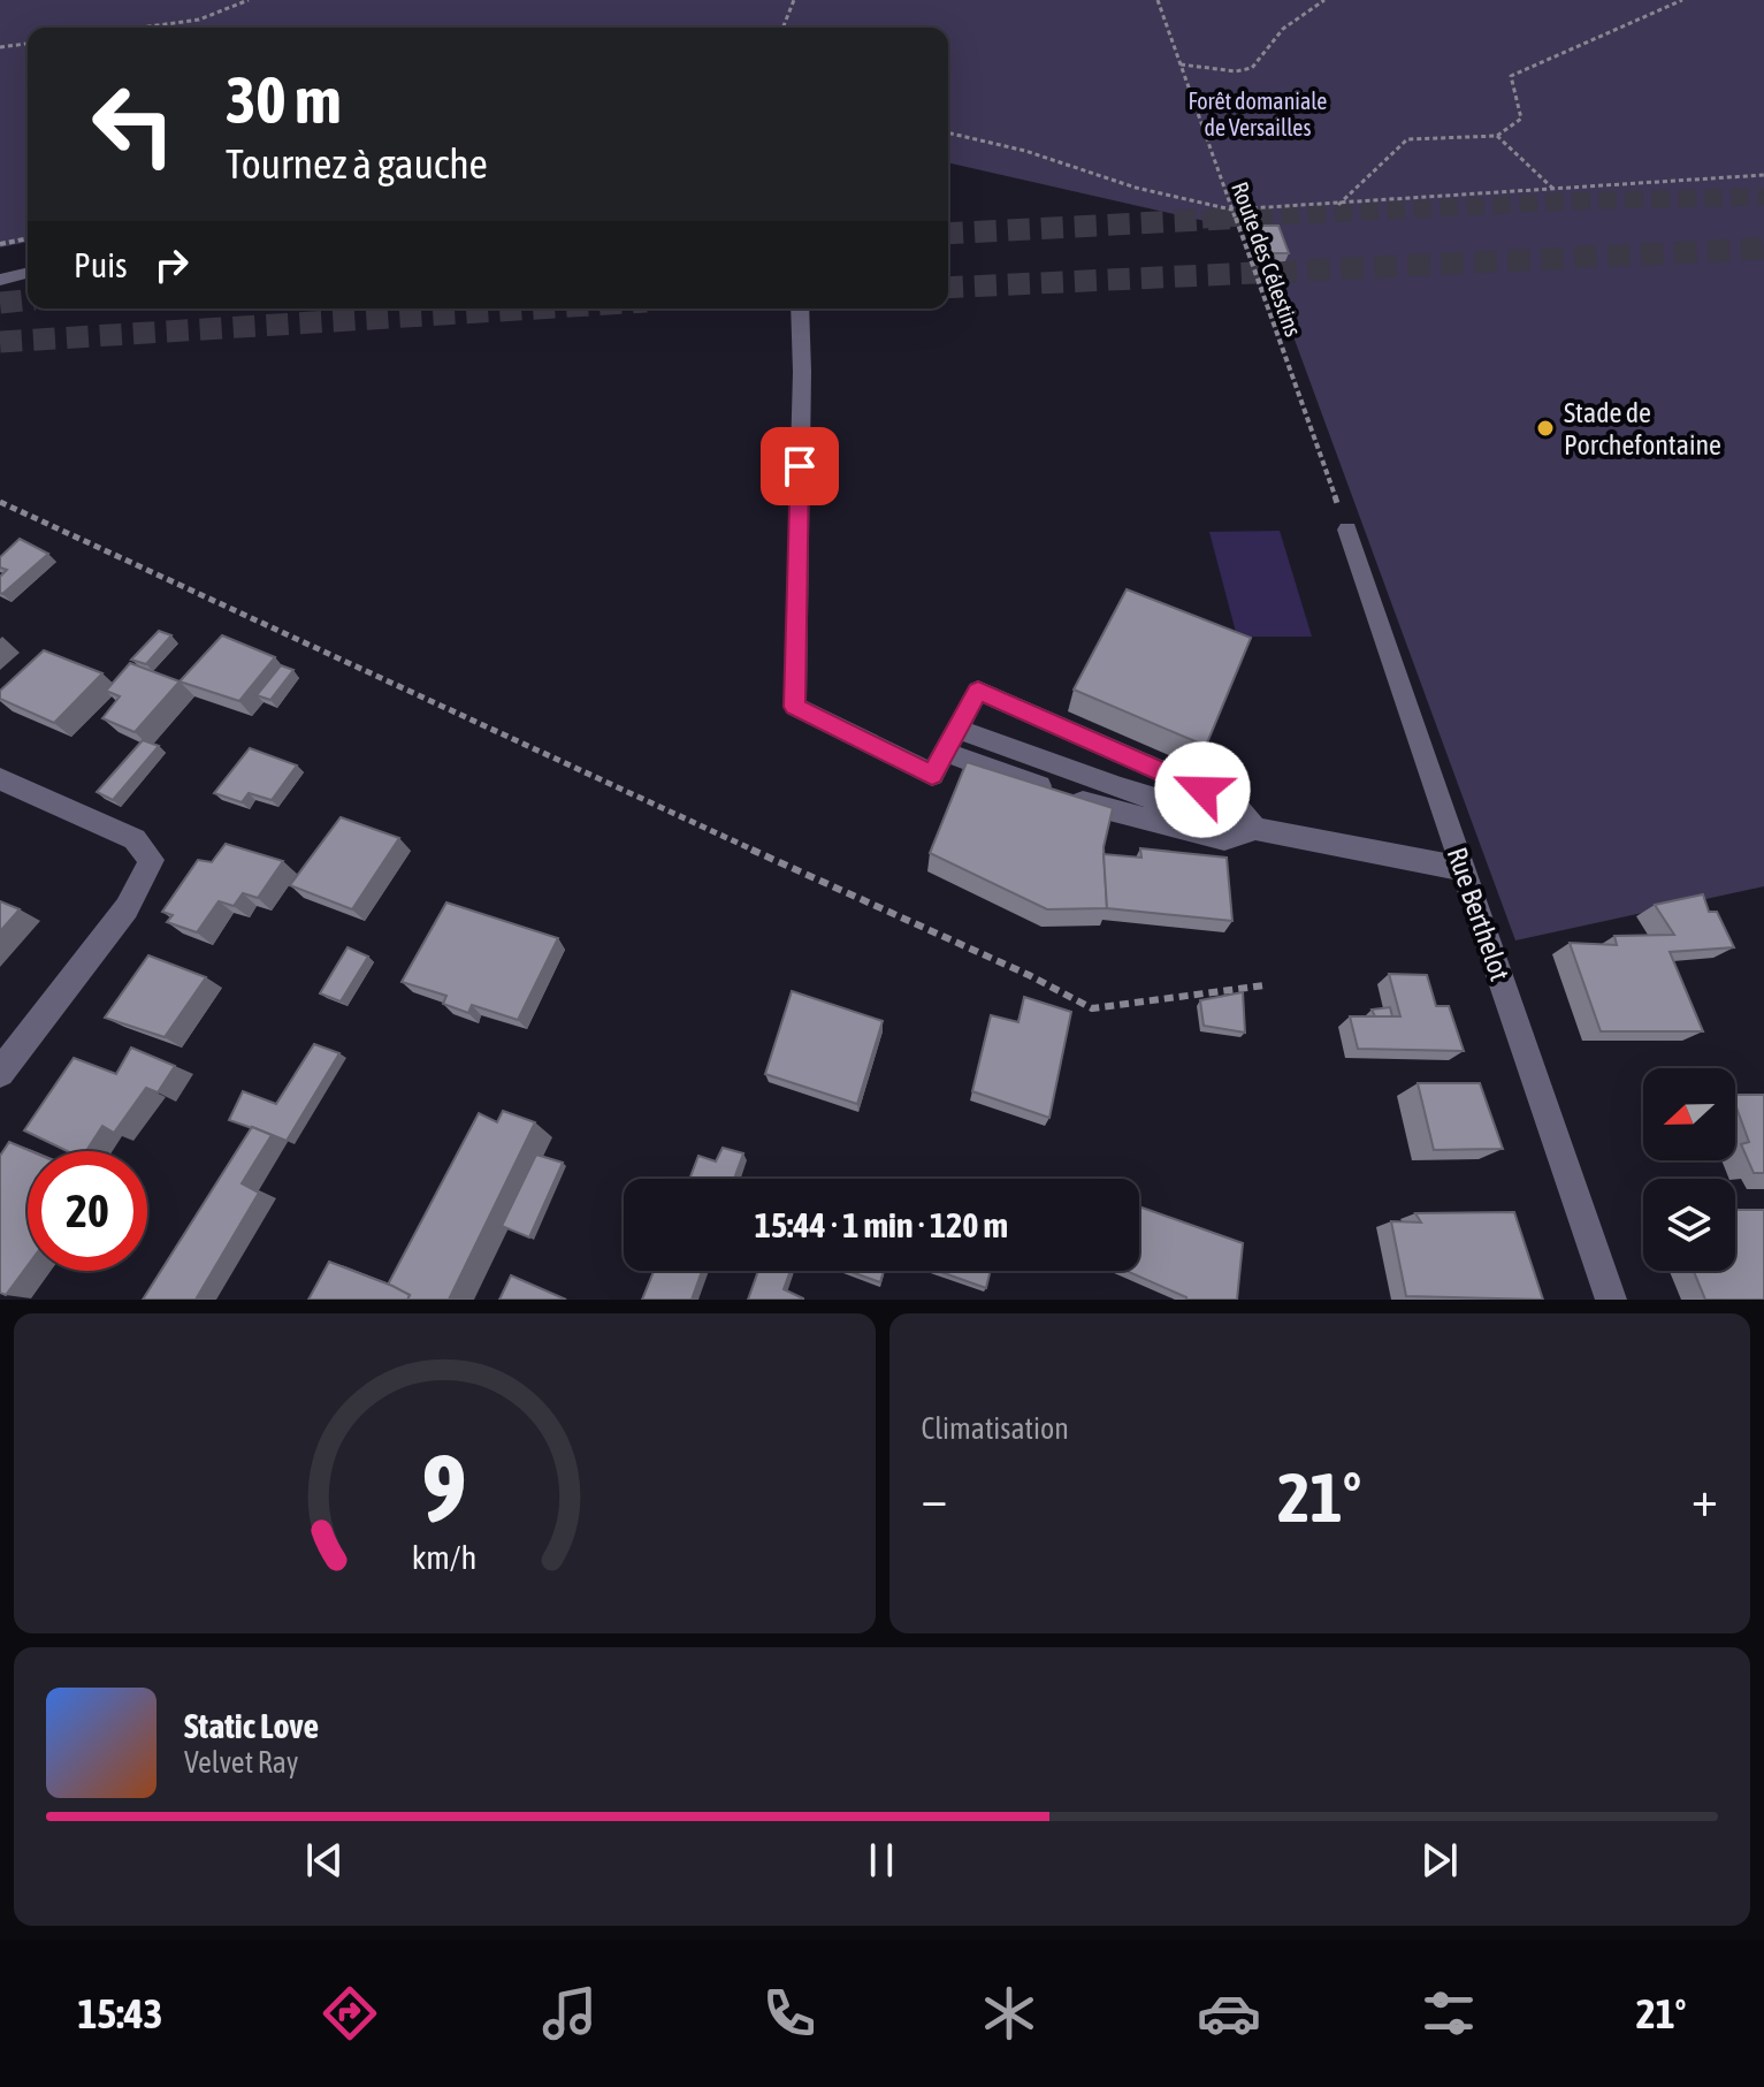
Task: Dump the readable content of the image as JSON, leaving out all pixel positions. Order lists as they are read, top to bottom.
{
  "streets": {
    "street": ["Rue Berthelot"],
    "path": ["Route des Célestins"]
  },
  "crossings": [
    ["Route des Célestins", "Rue Berthelot"]
  ],
  "parks": ["Forêt domaniale de Versailles"],
  "places": ["Stade de Porchefontaine"],
  "north": "left",
  "page": {
    "turn": ["30 m", "Tournez à gauche"],
    "then": "Puis",
    "limit": "20",
    "trip": "15:44 · 1 min · 120 m",
    "tile": "Climatisation",
    "heat": ["−", "21°", "+"],
    "song": ["Static Love", "Velvet Ray"],
    "tabs": ["15:43", "21°"],
    "gauge": ["9", "km/h"]
  }
}
